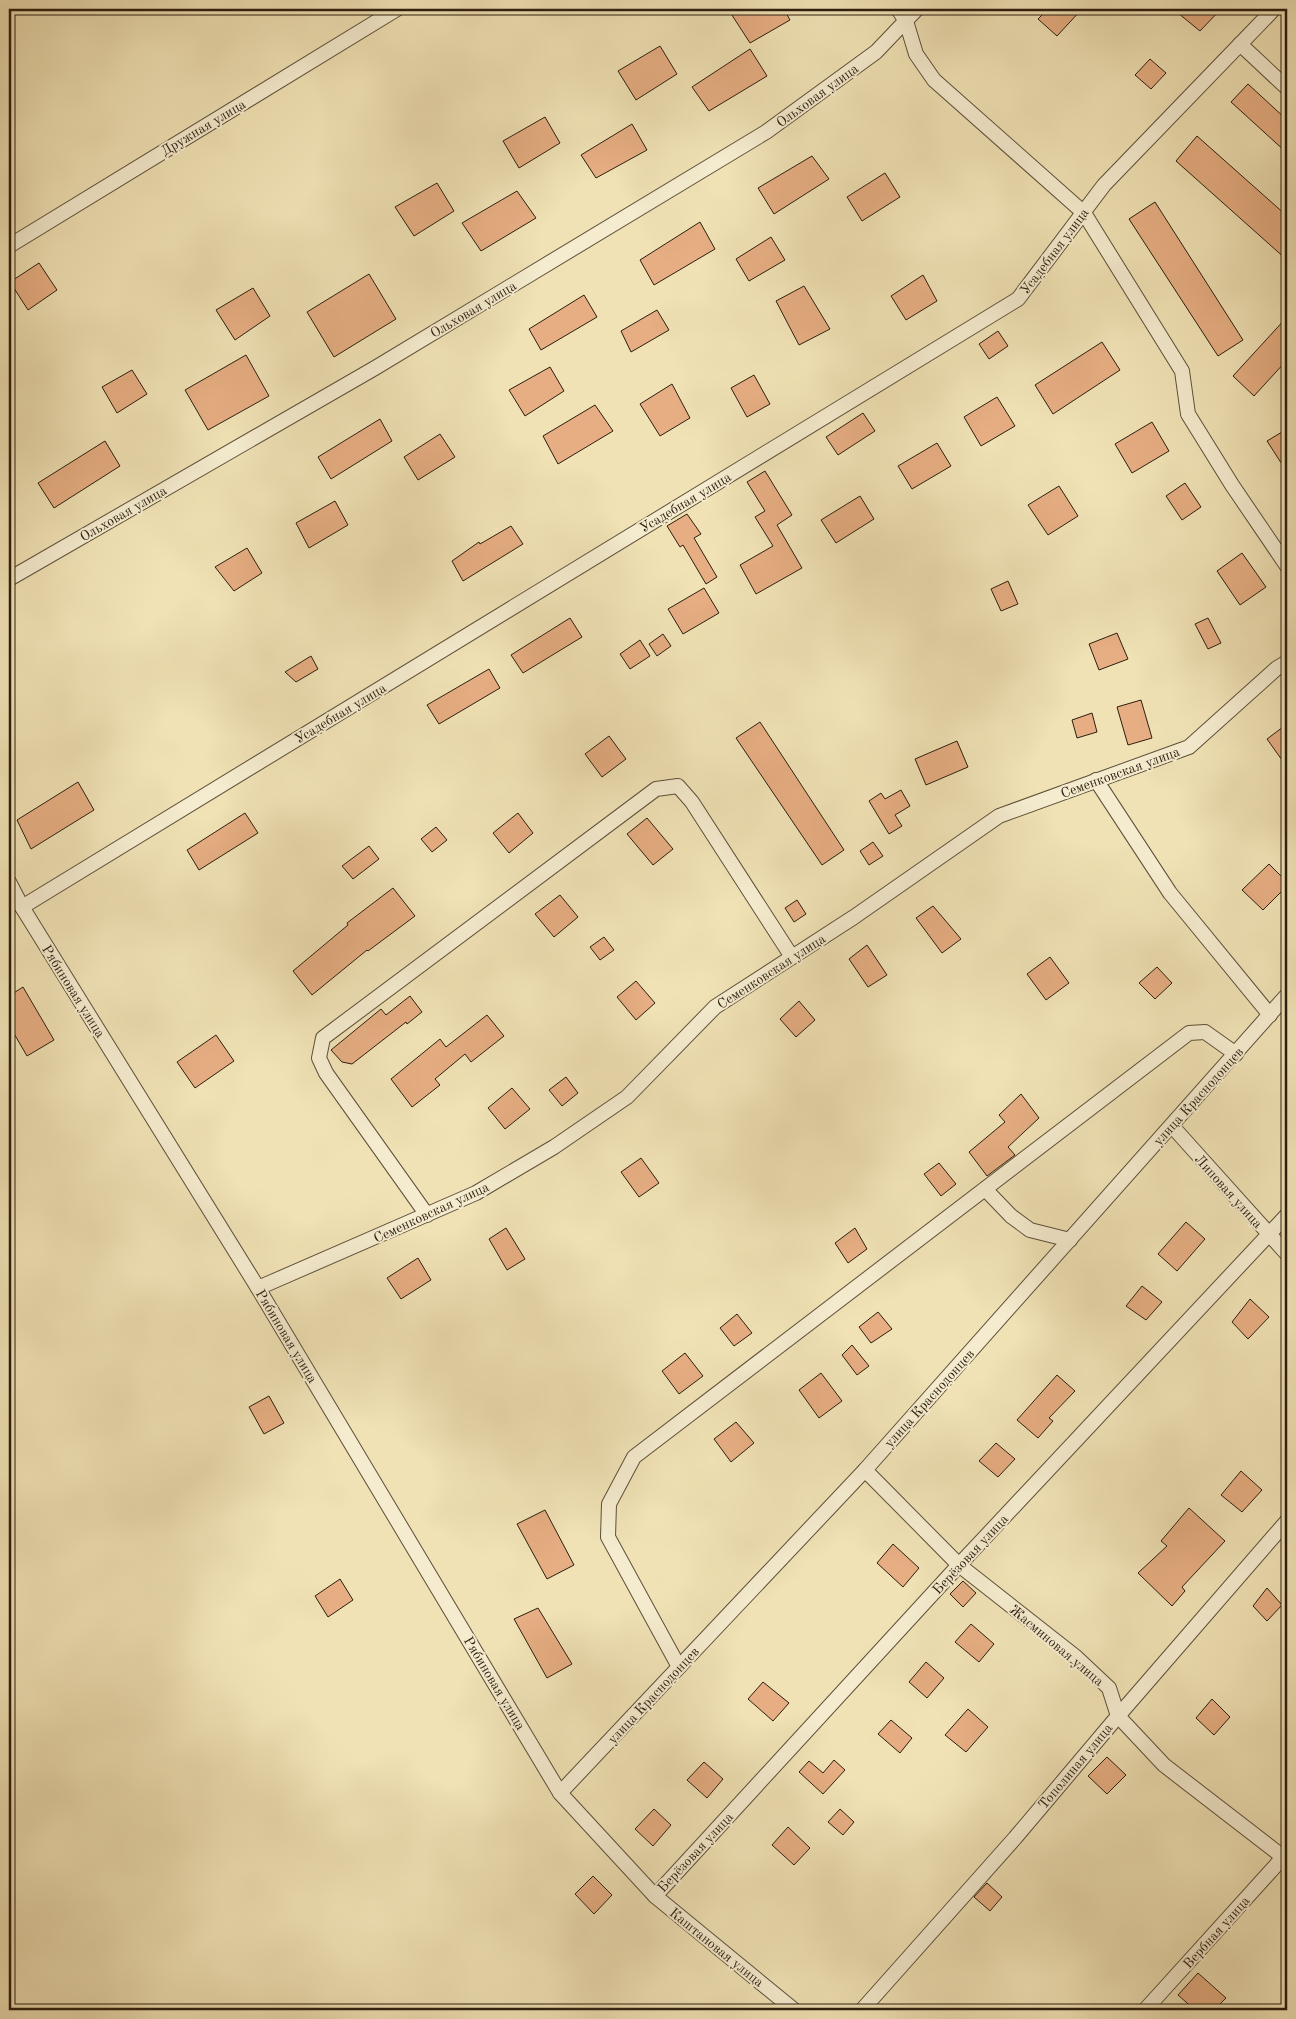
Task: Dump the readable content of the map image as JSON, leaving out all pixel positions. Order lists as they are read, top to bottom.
{
  "streets": {
    "street": [
      "Ольховая улица",
      "Дружная улица",
      "Усадебная улица",
      "Семенковская улица",
      "Рябиновая улица",
      "улица Краснодонцев",
      "Липовая улица",
      "Берёзовая улица",
      "Жасминовая улица",
      "Тополиная улица",
      "Вербная улица",
      "Каштановая улица"
    ]
  },
  "crossings": [
    ["Усадебная улица", "Рябиновая улица"],
    ["Семенковская улица", "Рябиновая улица"],
    ["Рябиновая улица", "улица Краснодонцев"],
    ["Рябиновая улица", "Каштановая улица"],
    ["улица Краснодонцев", "Липовая улица"],
    ["улица Краснодонцев", "Жасминовая улица"],
    ["улица Краснодонцев", "Каштановая улица"],
    ["Липовая улица", "Берёзовая улица"],
    ["Берёзовая улица", "Жасминовая улица"],
    ["Берёзовая улица", "Каштановая улица"],
    ["Жасминовая улица", "Тополиная улица"],
    ["Жасминовая улица", "Вербная улица"]
  ]
}
